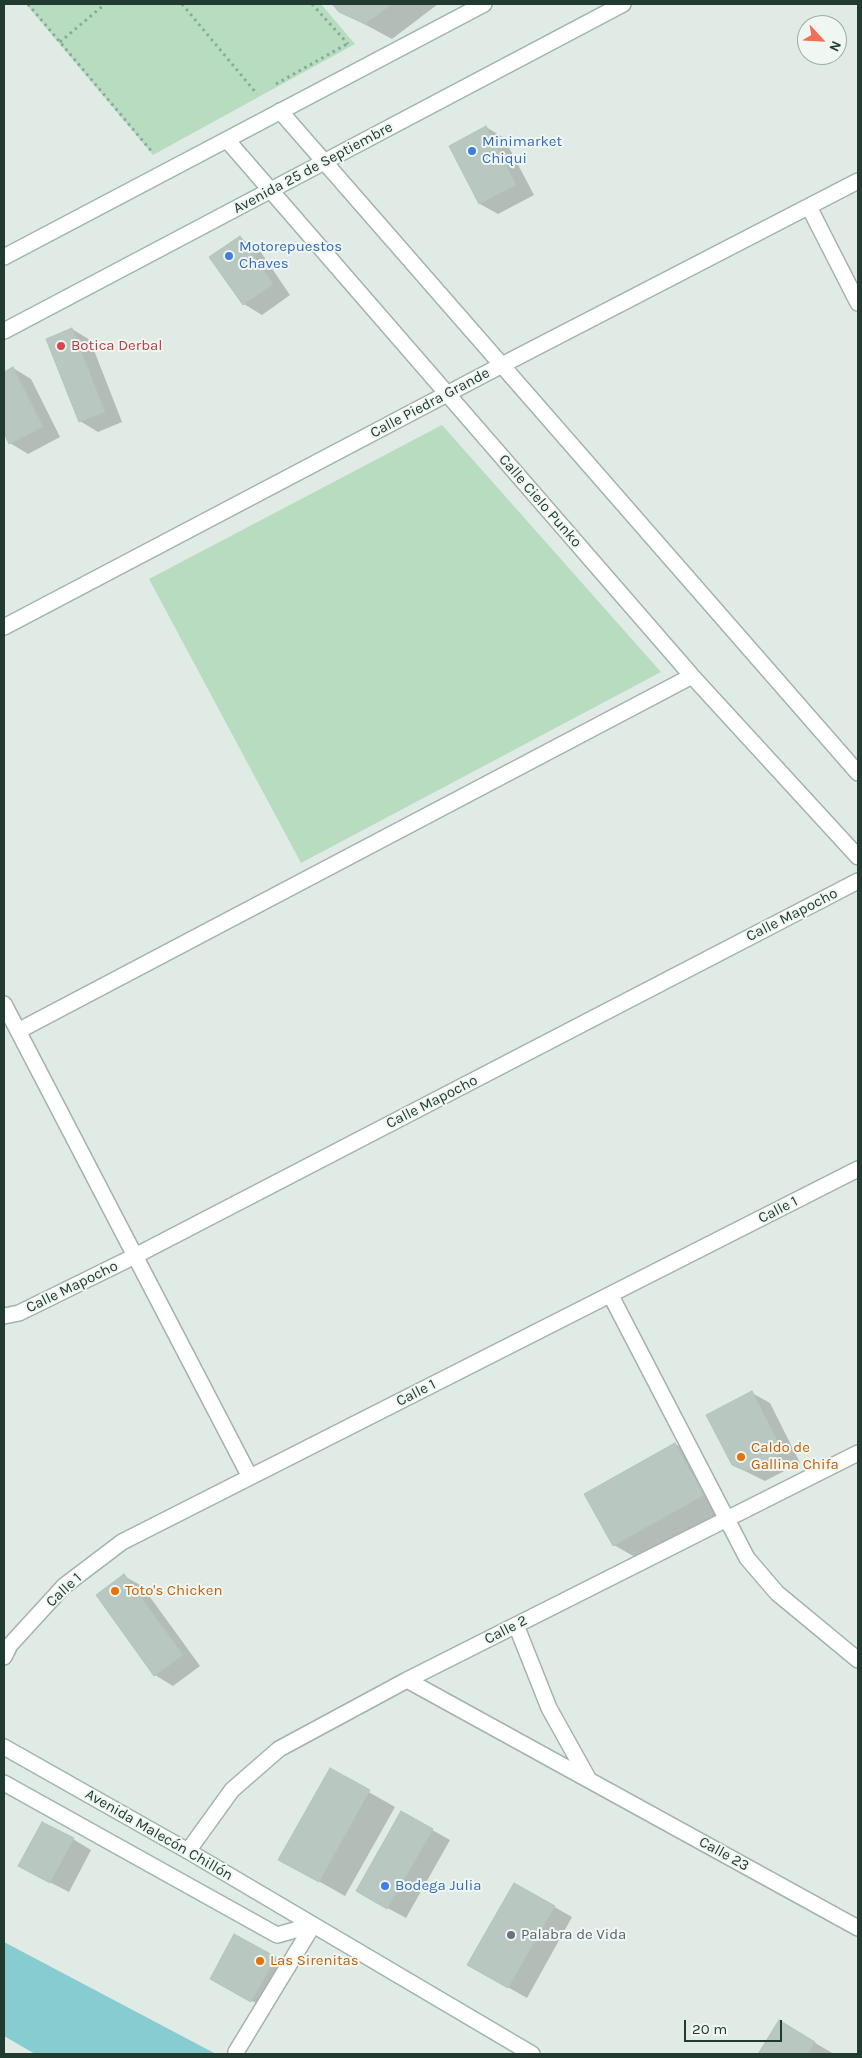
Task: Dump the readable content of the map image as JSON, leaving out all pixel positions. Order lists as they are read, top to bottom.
{
  "streets": {
    "street": [
      "Avenida 25 de Septiembre",
      "Calle Piedra Grande",
      "Calle Cielo Punko",
      "Calle Mapocho",
      "Calle 1",
      "Calle 2",
      "Avenida Malecón Chillón",
      "Calle 23"
    ]
  },
  "crossings": [
    ["Avenida 25 de Septiembre", "Calle Cielo Punko"],
    ["Calle Piedra Grande", "Calle Cielo Punko"],
    ["Calle 2", "Avenida Malecón Chillón"],
    ["Calle 2", "Calle 23"]
  ],
  "places": [
    "Minimarket Chiqui",
    "Motorepuestos Chaves",
    "Botica Derbal",
    "Caldo de Gallina Chifa",
    "Toto's Chicken",
    "Bodega Julia",
    "Palabra de Vida",
    "Las Sirenitas"
  ],
  "scale_bar": "20 m",
  "north": "bottom right"
}
